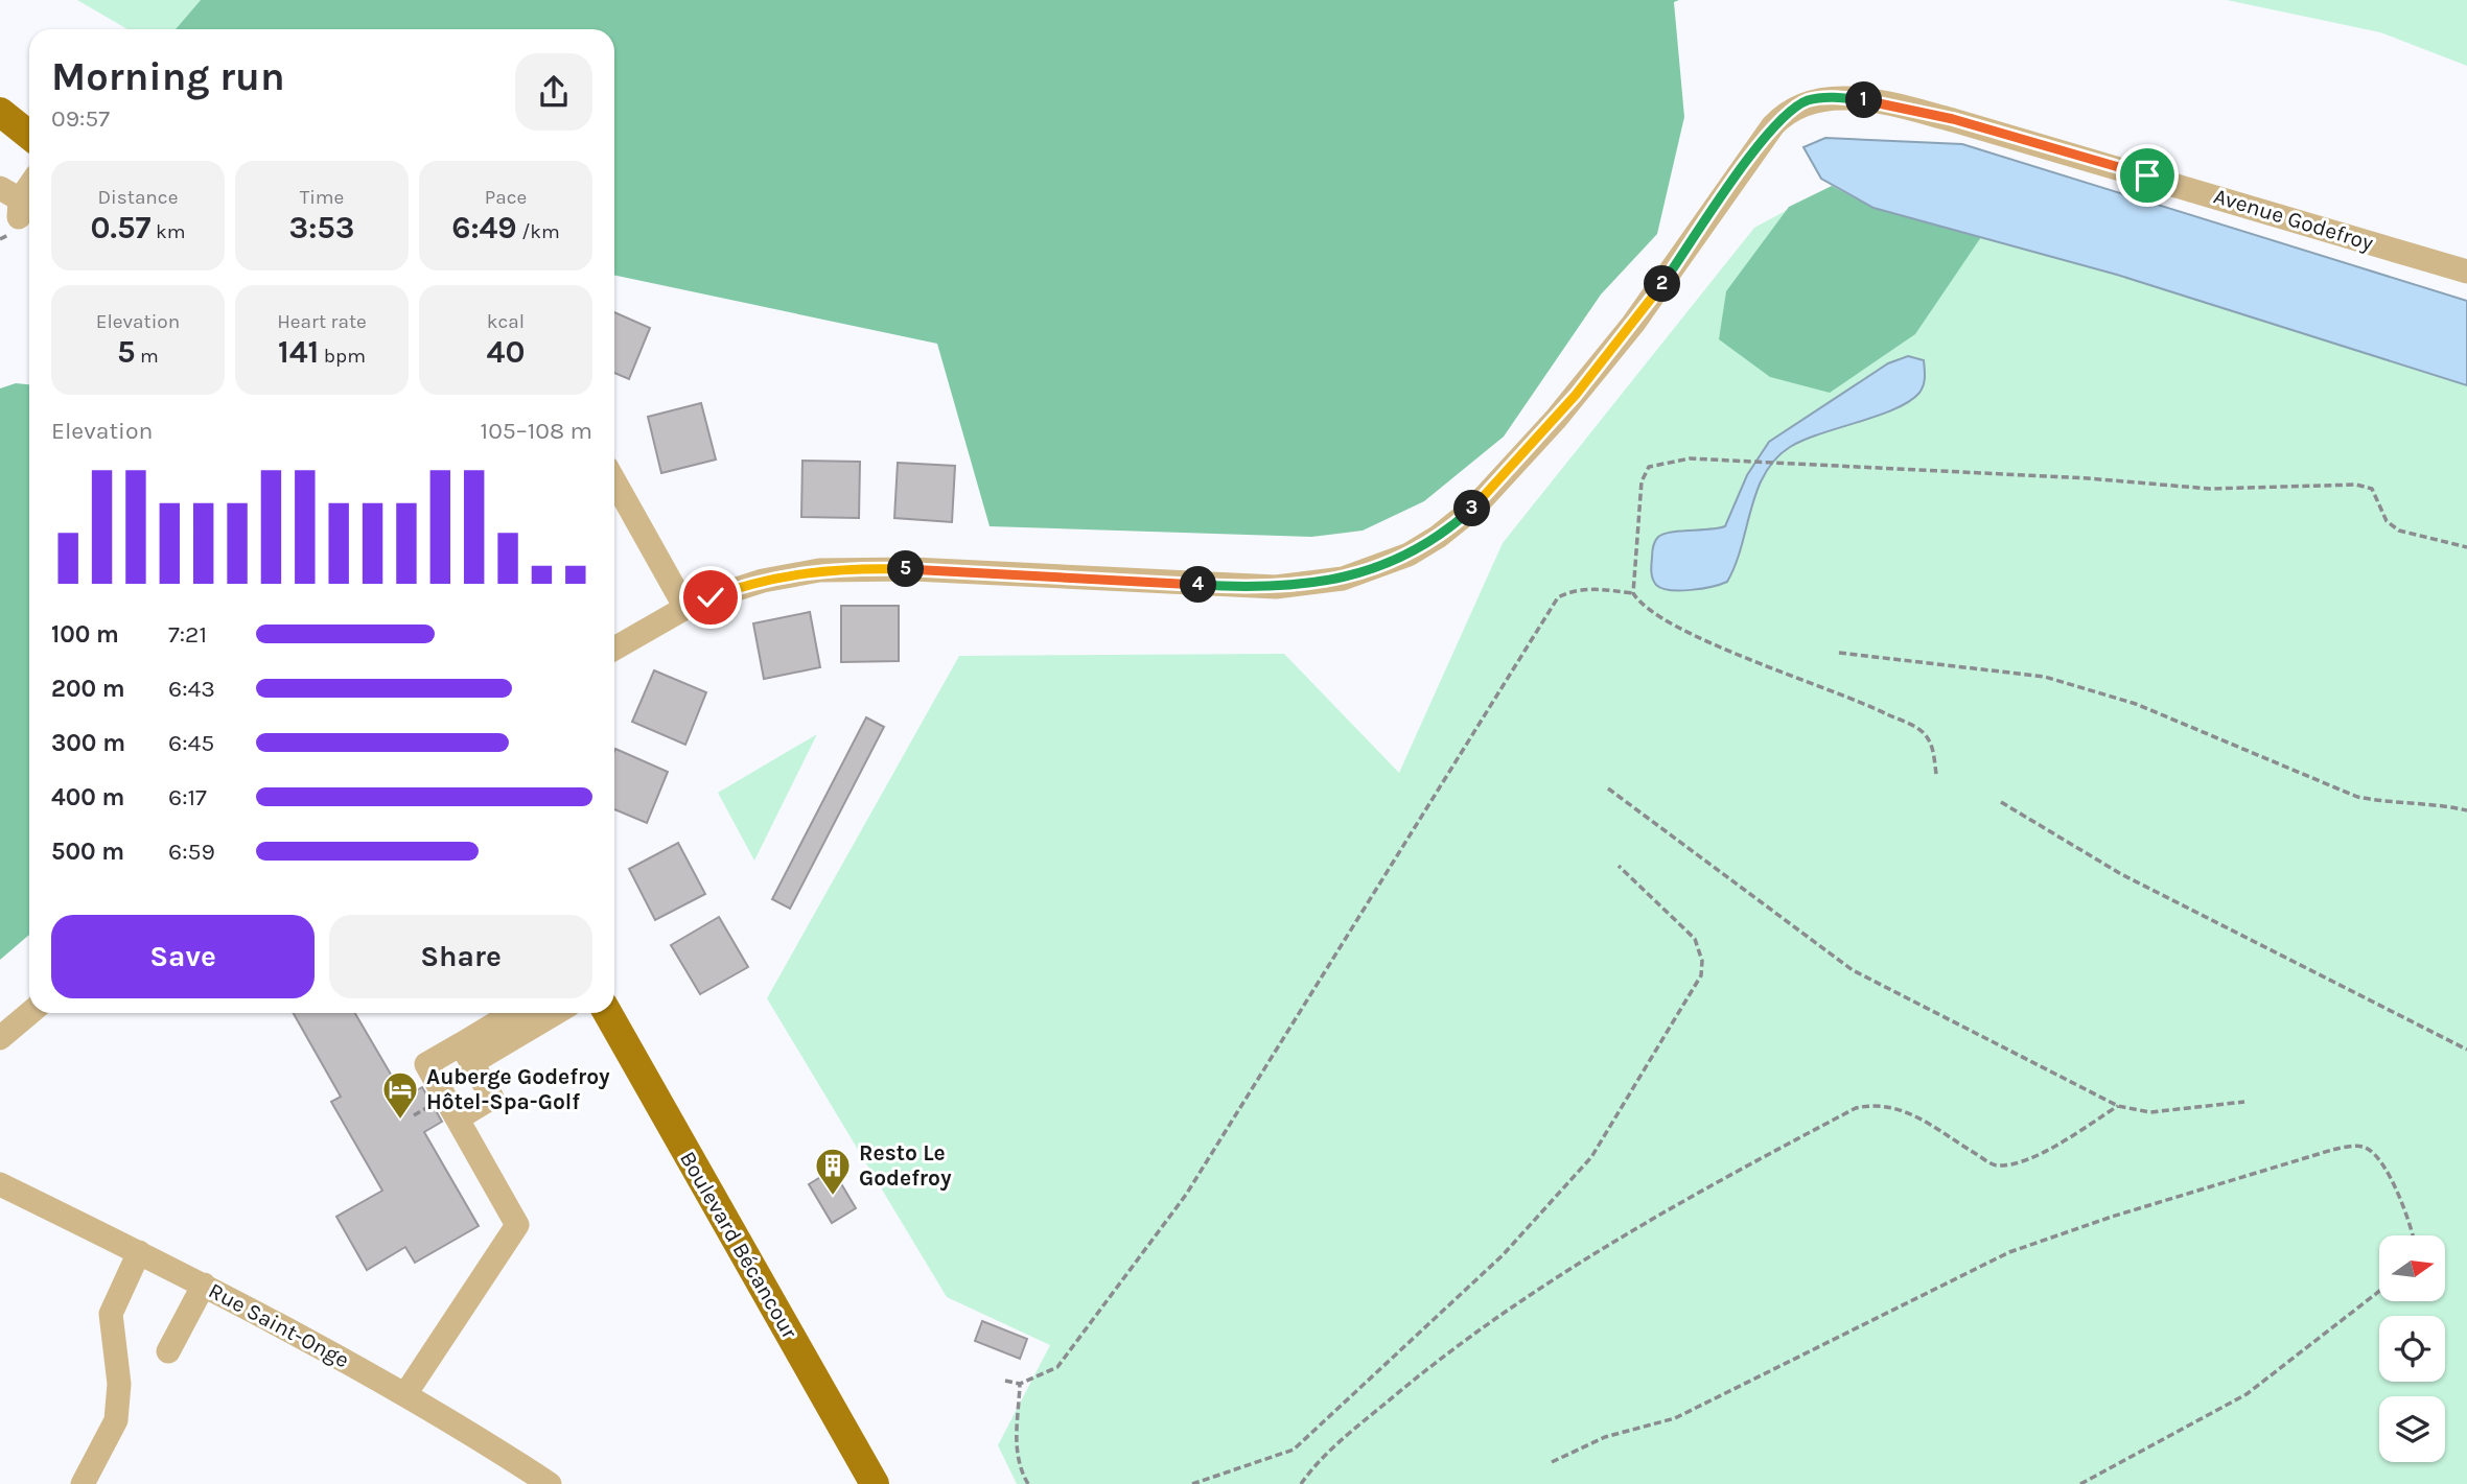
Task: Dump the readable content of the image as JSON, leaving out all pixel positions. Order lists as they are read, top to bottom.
{
  "streets": {
    "main road": ["Boulevard Bécancour"],
    "street": ["Avenue Godefroy", "Rue Saint-Onge"]
  },
  "places": {
    "hotel": ["Auberge Godefroy Hôtel-Spa-Golf"],
    "building": ["Resto Le Godefroy"]
  },
  "north": "right",
  "page": {
    "heading": ["Morning run", "09:57"],
    "pins": [
      "1",
      "2",
      "3",
      "5",
      "4"
    ],
    "stats": [
      ["Distance", "0.57 km"],
      ["Time", "3:53"],
      ["Pace", "6:49 /km"],
      ["Elevation", "5 m"],
      ["Heart rate", "141 bpm"],
      ["kcal", "40"]
    ],
    "chart": ["Elevation", "105–108 m"],
    "list": [
      {
        "name": "100 m",
        "note": "7:21"
      },
      {
        "name": "200 m",
        "note": "6:43"
      },
      {
        "name": "300 m",
        "note": "6:45"
      },
      {
        "name": "400 m",
        "note": "6:17"
      },
      {
        "name": "500 m",
        "note": "6:59"
      }
    ],
    "buttons": ["Save", "Share"]
  }
}
